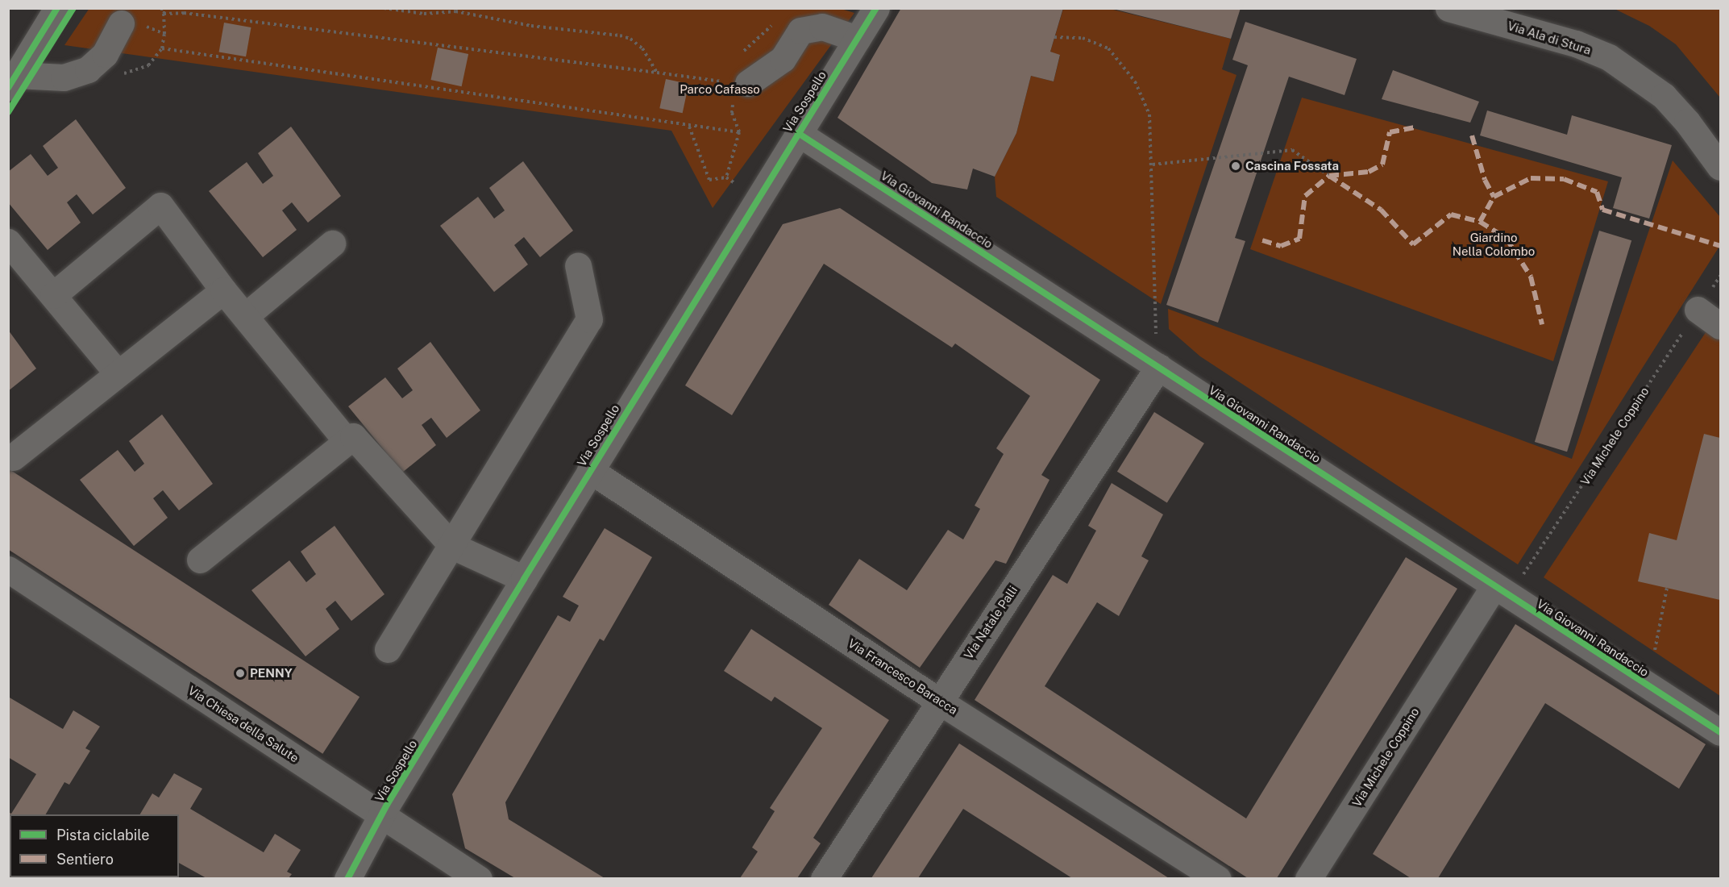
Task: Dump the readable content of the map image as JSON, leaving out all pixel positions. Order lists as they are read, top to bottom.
{
  "streets": {
    "street": [
      "Via Ala di Stura",
      "Via Sospello",
      "Via Giovanni Randaccio",
      "Via Michele Coppino",
      "Via Natale Palli",
      "Via Francesco Baracca",
      "Via Chiesa della Salute"
    ]
  },
  "crossings": [
    ["Via Sospello", "Via Giovanni Randaccio"],
    ["Via Sospello", "Via Francesco Baracca"],
    ["Via Sospello", "Via Chiesa della Salute"],
    ["Via Giovanni Randaccio", "Via Michele Coppino"],
    ["Via Giovanni Randaccio", "Via Natale Palli"],
    ["Via Natale Palli", "Via Francesco Baracca"]
  ],
  "parks": ["Parco Cafasso", "Giardino Nella Colombo"],
  "places": ["Cascina Fossata", "PENNY"],
  "legend": ["Pista ciclabile", "Sentiero"]
}
